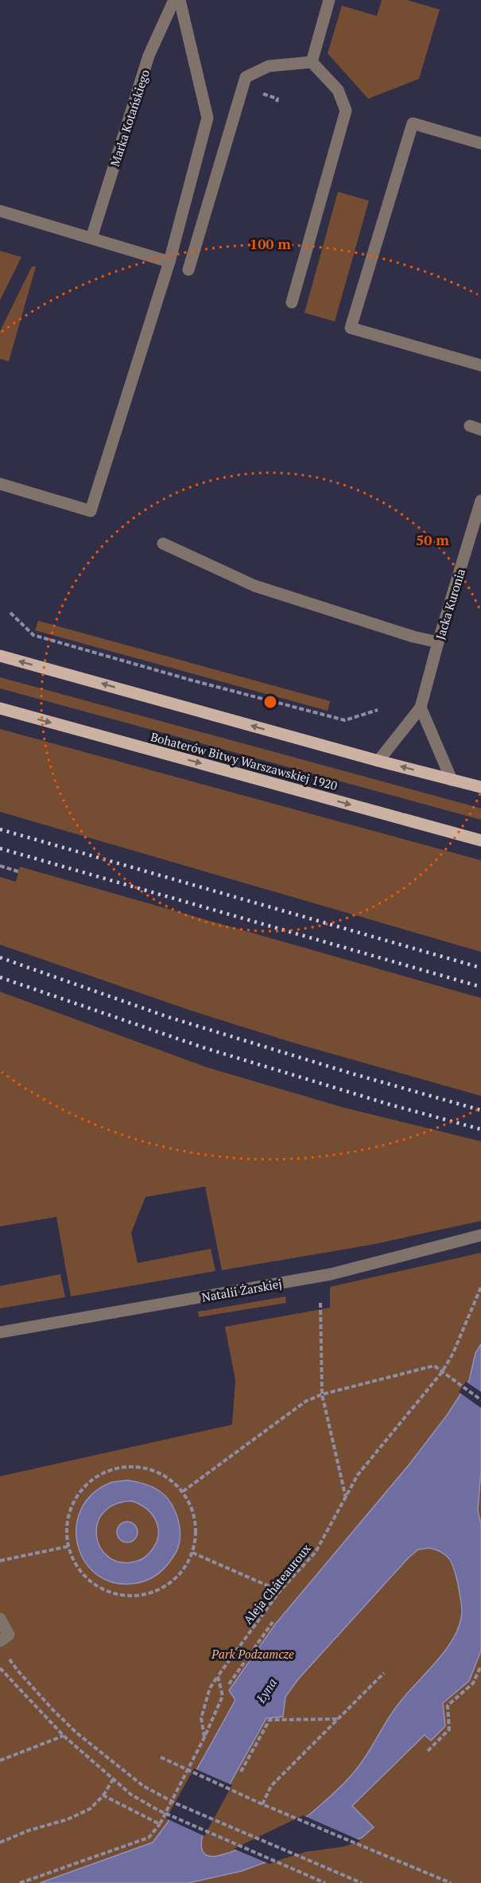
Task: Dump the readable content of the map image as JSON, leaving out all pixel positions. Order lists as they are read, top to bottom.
{
  "streets": {
    "main road": ["Bohaterów Bitwy Warszawskiej 1920"],
    "street": ["Marka Kotańskiego", "Jacka Kuronia", "Natalii Żarskiej"],
    "path": ["Aleja Châteauroux"]
  },
  "water": ["Łyna"],
  "parks": ["Park Podzamcze"],
  "rings": ["100 m", "50 m"]
}
